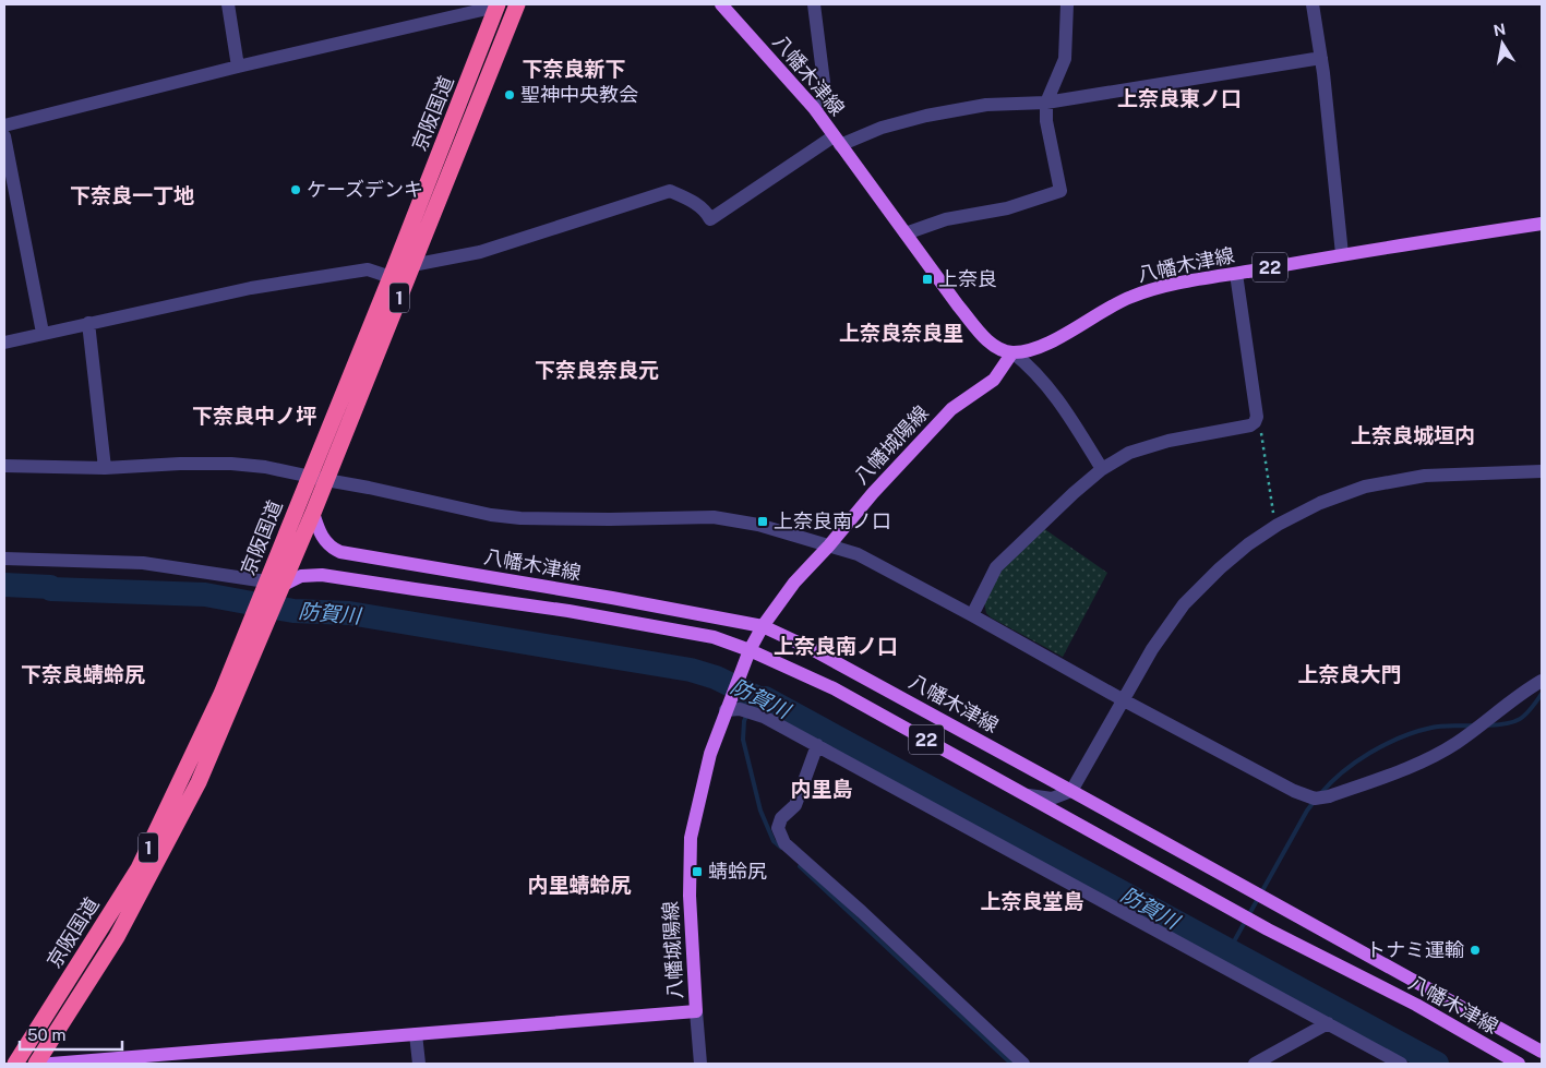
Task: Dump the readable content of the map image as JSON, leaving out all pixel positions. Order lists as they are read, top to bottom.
{
  "streets": {
    "highway": ["京阪国道", "1"],
    "main road": ["八幡木津線", "22", "八幡城陽線"]
  },
  "crossings": [
    ["八幡木津線", "京阪国道"],
    ["八幡木津線", "八幡城陽線"]
  ],
  "districts": [
    "下奈良新下",
    "上奈良東ノ口",
    "下奈良一丁地",
    "上奈良奈良里",
    "下奈良奈良元",
    "下奈良中ノ坪",
    "上奈良城垣内",
    "上奈良南ノ口",
    "下奈良蜻蛉尻",
    "上奈良大門",
    "内里島",
    "内里蜻蛉尻",
    "上奈良堂島"
  ],
  "water": ["防賀川"],
  "places": {
    "other": ["聖神中央教会", "ケーズデンキ", "トナミ運輸"],
    "transit": ["上奈良", "上奈良南ノ口", "蜻蛉尻"]
  },
  "scale_bar": "50 m",
  "north": "top"
}
